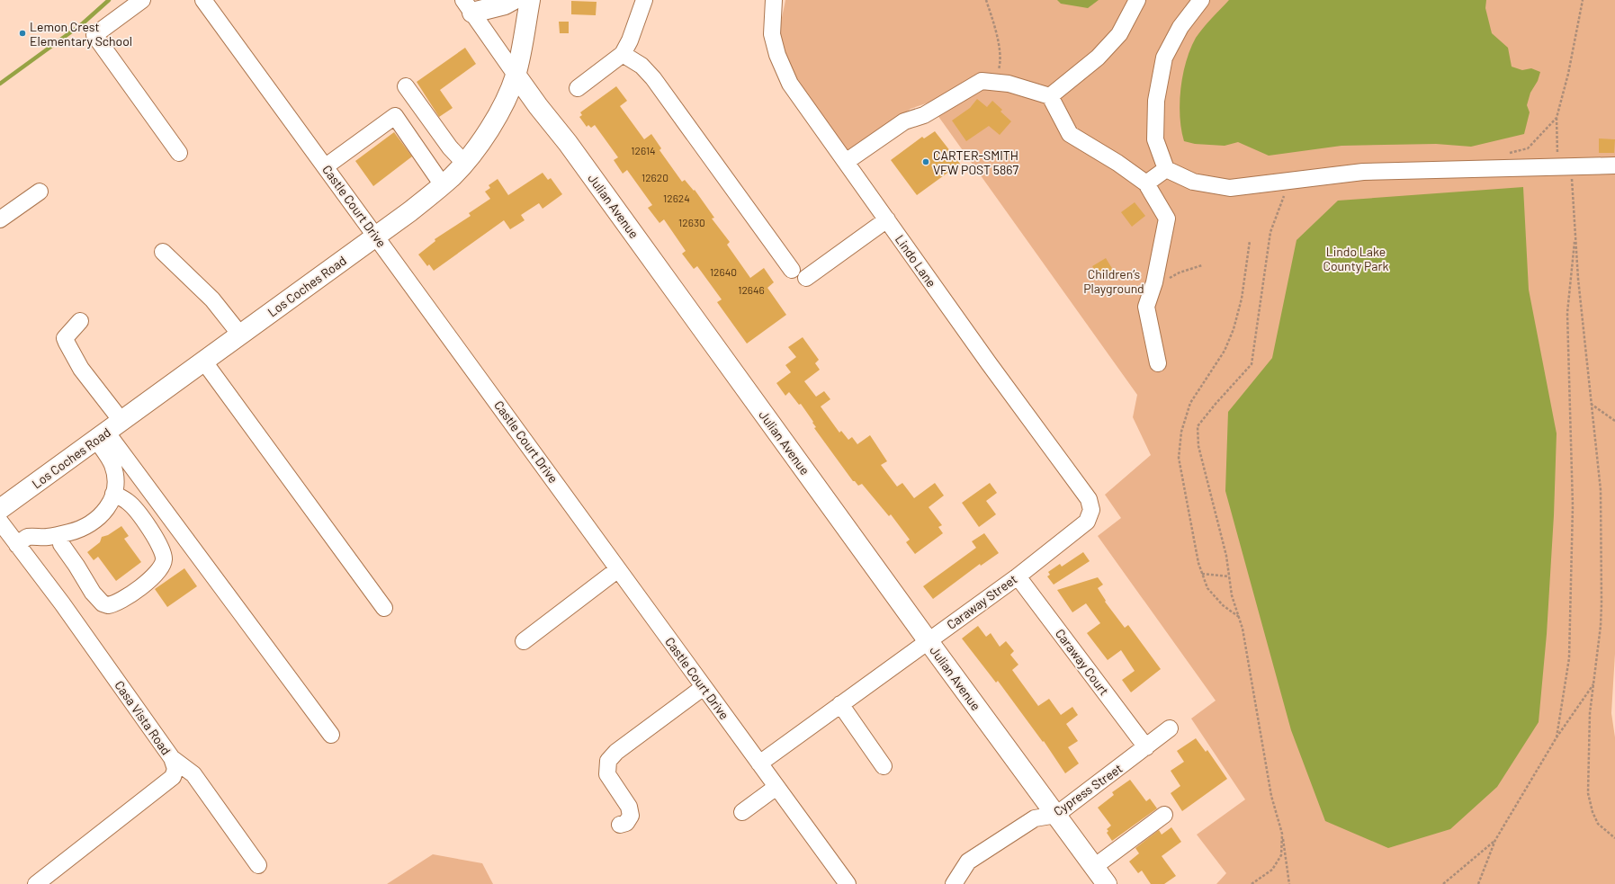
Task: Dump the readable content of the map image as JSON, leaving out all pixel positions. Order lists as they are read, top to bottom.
{
  "streets": {
    "main road": ["Julian Avenue", "Los Coches Road"],
    "street": [
      "Castle Court Drive",
      "Lindo Lane",
      "Caraway Street",
      "Caraway Court",
      "Casa Vista Road",
      "Cypress Street"
    ]
  },
  "crossings": [
    ["Castle Court Drive", "Los Coches Road"],
    ["Castle Court Drive", "Caraway Street"],
    ["Julian Avenue", "Los Coches Road"],
    ["Julian Avenue", "Caraway Street"],
    ["Julian Avenue", "Cypress Street"],
    ["Lindo Lane", "Caraway Street"],
    ["Caraway Street", "Caraway Court"],
    ["Caraway Court", "Cypress Street"]
  ],
  "parks": ["Lindo Lake County Park", "Children’s Playground"],
  "places": ["Lemon Crest Elementary School", "CARTER-SMITH VFW POST 5867"],
  "house_numbers": [
    "12614",
    "12620",
    "12624",
    "12630",
    "12640",
    "12646"
  ]
}
